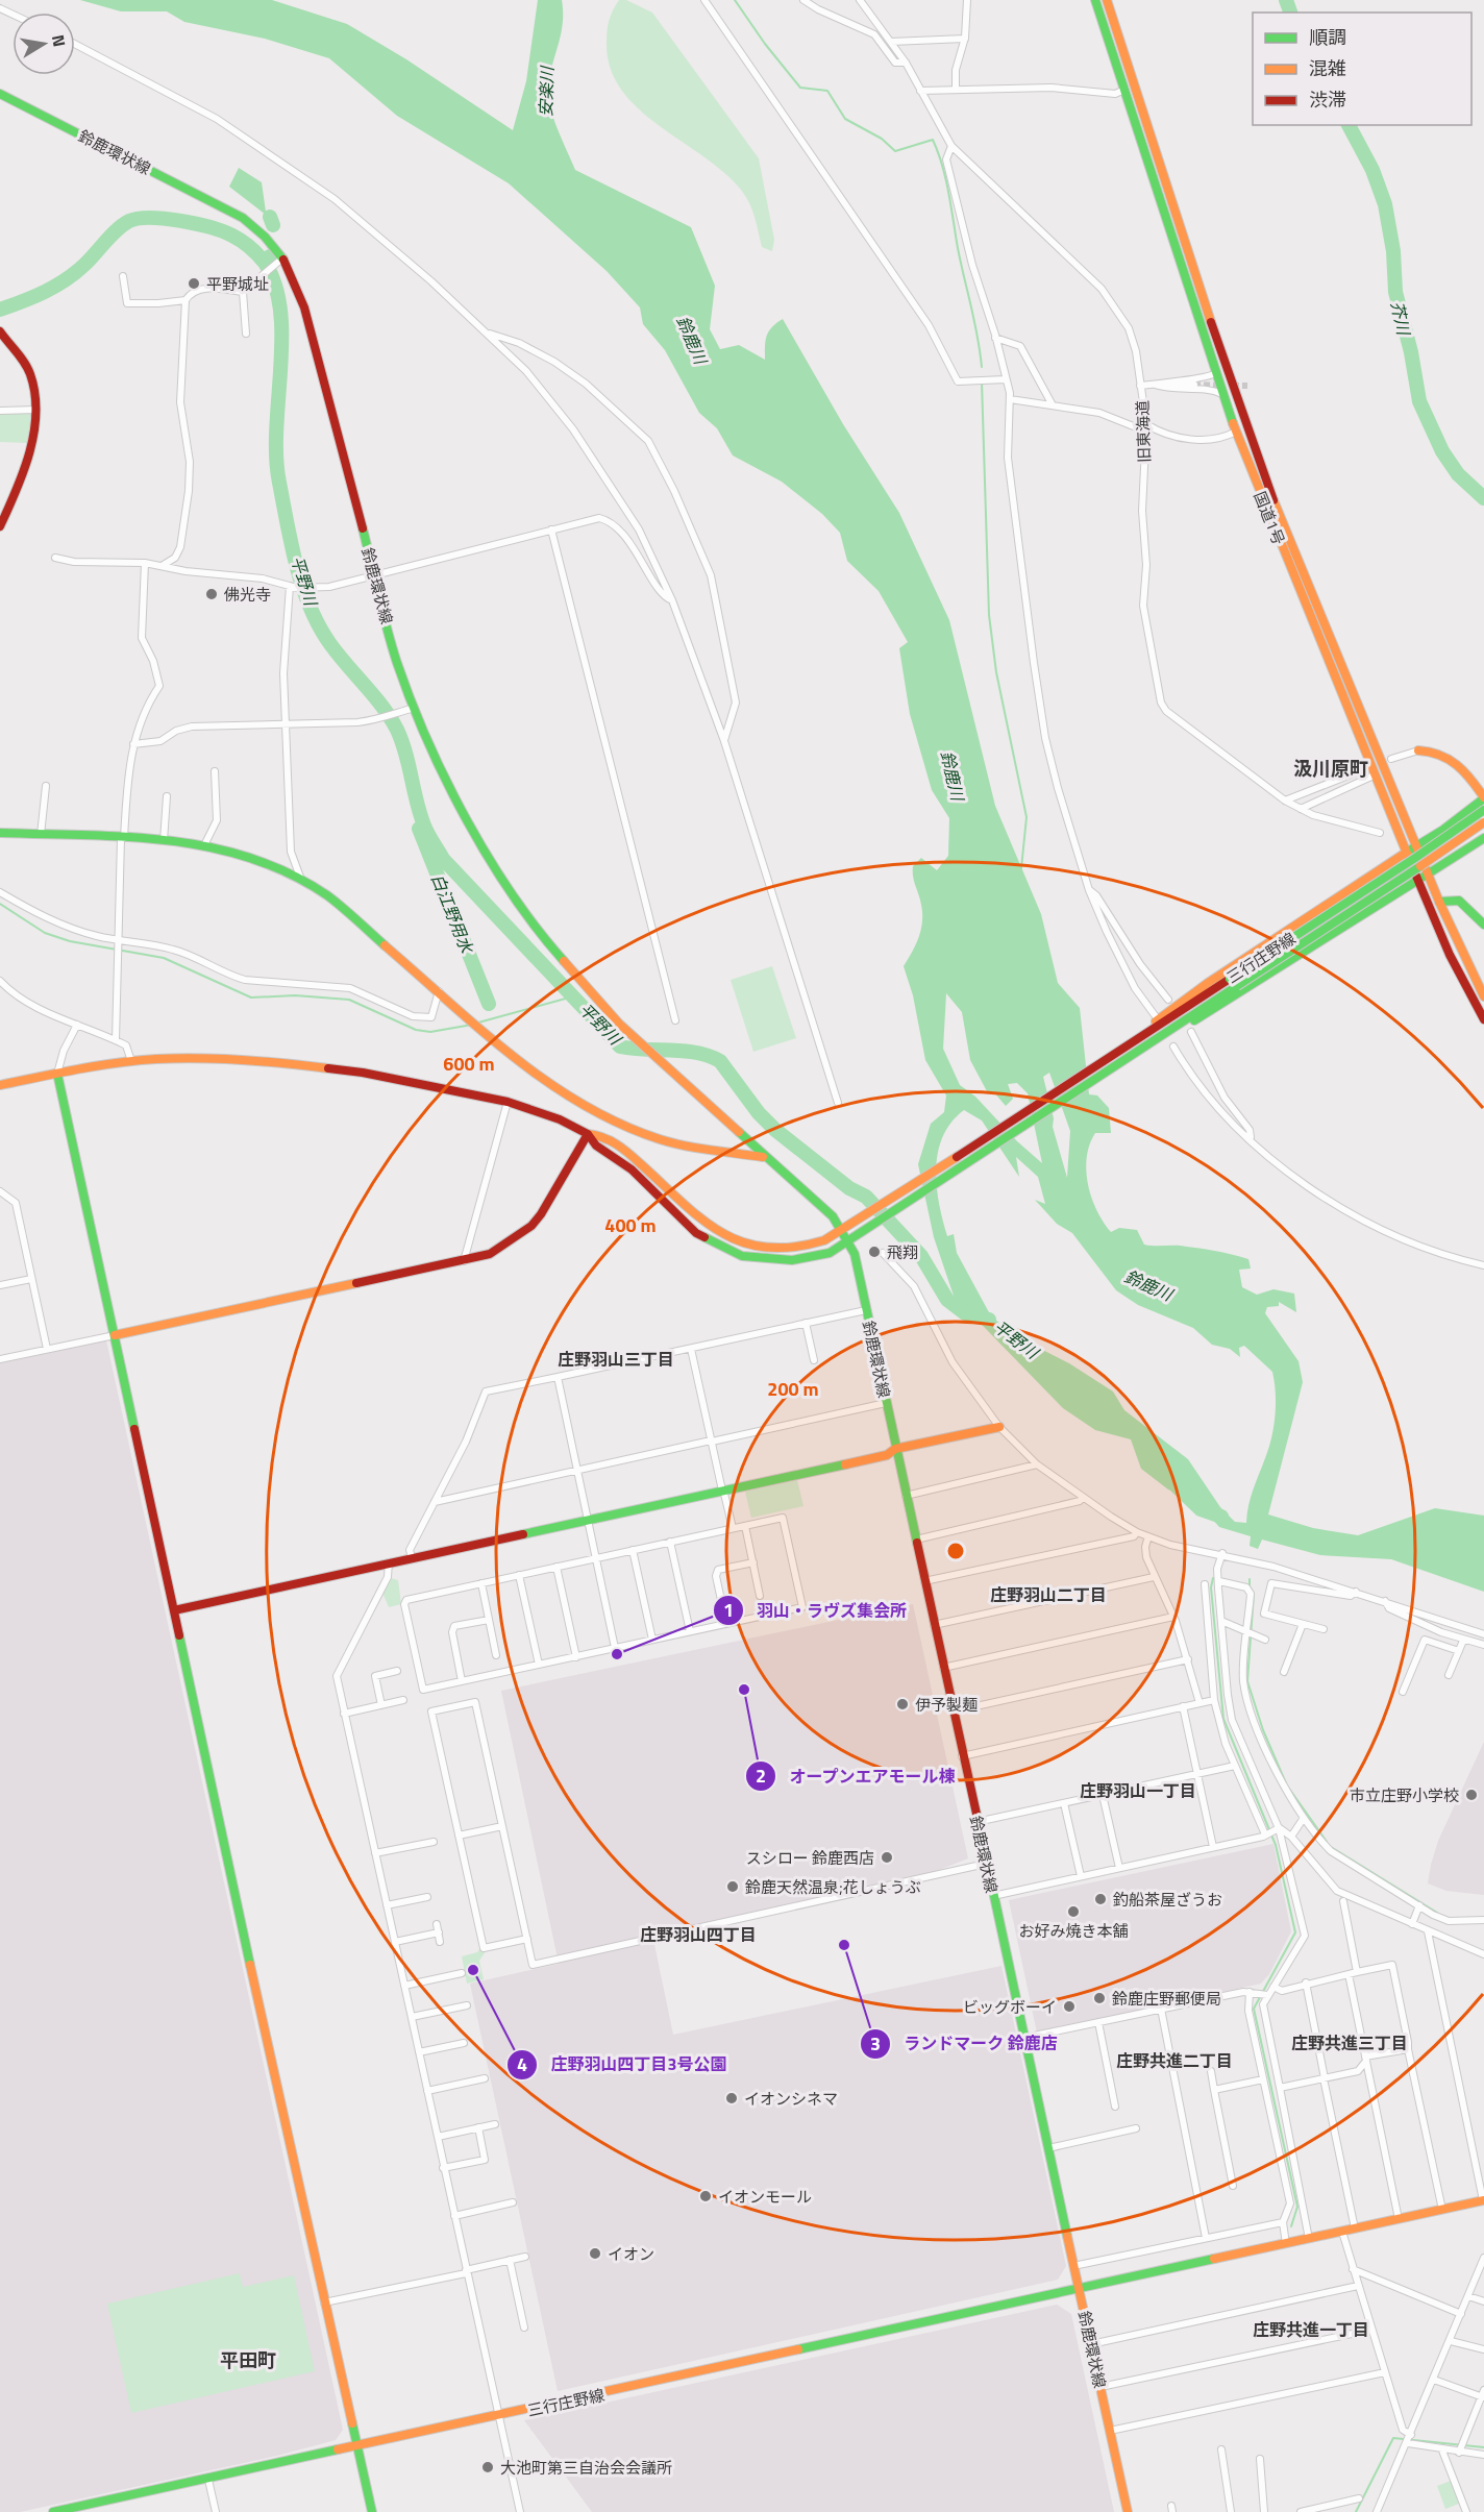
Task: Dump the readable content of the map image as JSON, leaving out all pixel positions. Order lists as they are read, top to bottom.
{
  "streets": {
    "main road": ["鈴鹿環状線", "国道1号", "三行庄野線"],
    "street": ["旧東海道"]
  },
  "crossings": [
    ["鈴鹿環状線", "三行庄野線"],
    ["国道1号", "三行庄野線"]
  ],
  "districts": [
    "汲川原町",
    "庄野羽山三丁目",
    "庄野羽山二丁目",
    "庄野羽山一丁目",
    "庄野羽山四丁目",
    "庄野共進三丁目",
    "庄野共進二丁目",
    "庄野共進一丁目",
    "平田町"
  ],
  "water": [
    "安楽川",
    "芥川",
    "鈴鹿川",
    "平野川",
    "白江野用水"
  ],
  "places": [
    "平野城址",
    "佛光寺",
    "飛翔",
    "羽山・ラヴズ集会所",
    "オープンエアモール棟",
    "伊予製麺",
    "市立庄野小学校",
    "スシロー 鈴鹿西店",
    "鈴鹿天然温泉;花しょうぶ",
    "釣船茶屋ざうお",
    "お好み焼き本舗",
    "ランドマーク 鈴鹿店",
    "庄野羽山四丁目3号公園",
    "鈴鹿庄野郵便局",
    "ビッグボーイ",
    "イオンシネマ",
    "イオンモール",
    "イオン",
    "大池町第三自治会会議所"
  ],
  "legend": ["順調", "混雑", "渋滞"],
  "north": "right",
  "rings": ["600 m", "400 m", "200 m"]
}
